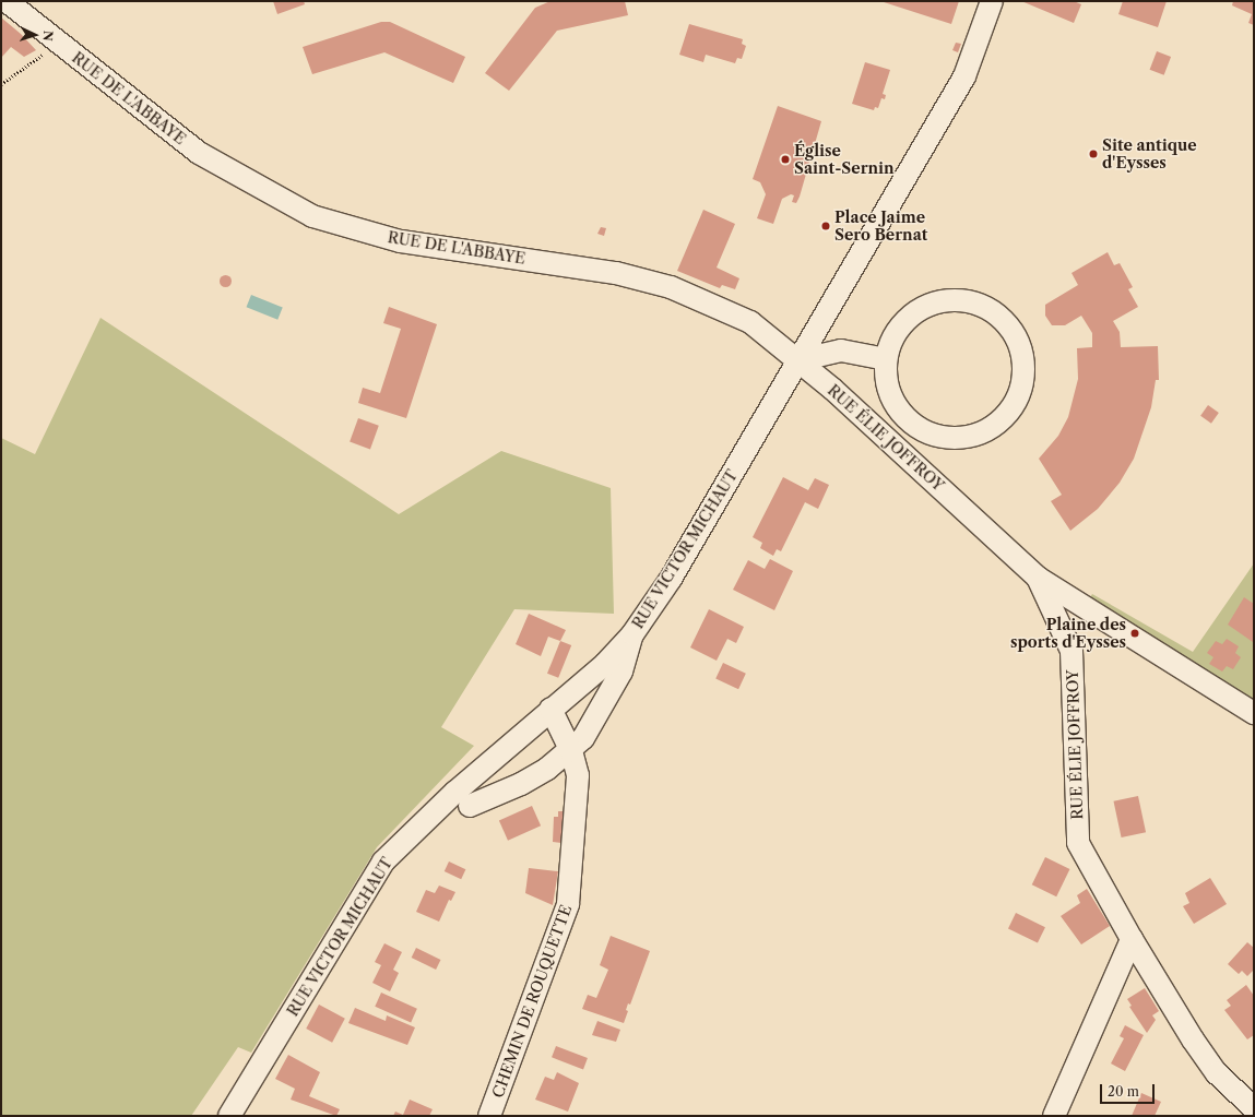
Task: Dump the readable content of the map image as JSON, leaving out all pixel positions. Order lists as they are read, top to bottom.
{
  "streets": {
    "street": [
      "RUE DE L'ABBAYE",
      "RUE ÉLIE JOFFROY",
      "RUE VICTOR MICHAUT",
      "CHEMIN DE ROUQUETTE"
    ]
  },
  "crossings": [
    ["RUE DE L'ABBAYE", "RUE ÉLIE JOFFROY"],
    ["RUE DE L'ABBAYE", "RUE VICTOR MICHAUT"],
    ["RUE ÉLIE JOFFROY", "RUE VICTOR MICHAUT"],
    ["RUE VICTOR MICHAUT", "CHEMIN DE ROUQUETTE"]
  ],
  "places": [
    "Site antique d'Eysses",
    "Église Saint-Sernin",
    "Place Jaime Sero Bernat",
    "Plaine des sports d'Eysses"
  ],
  "scale_bar": "20 m",
  "north": "right"
}
